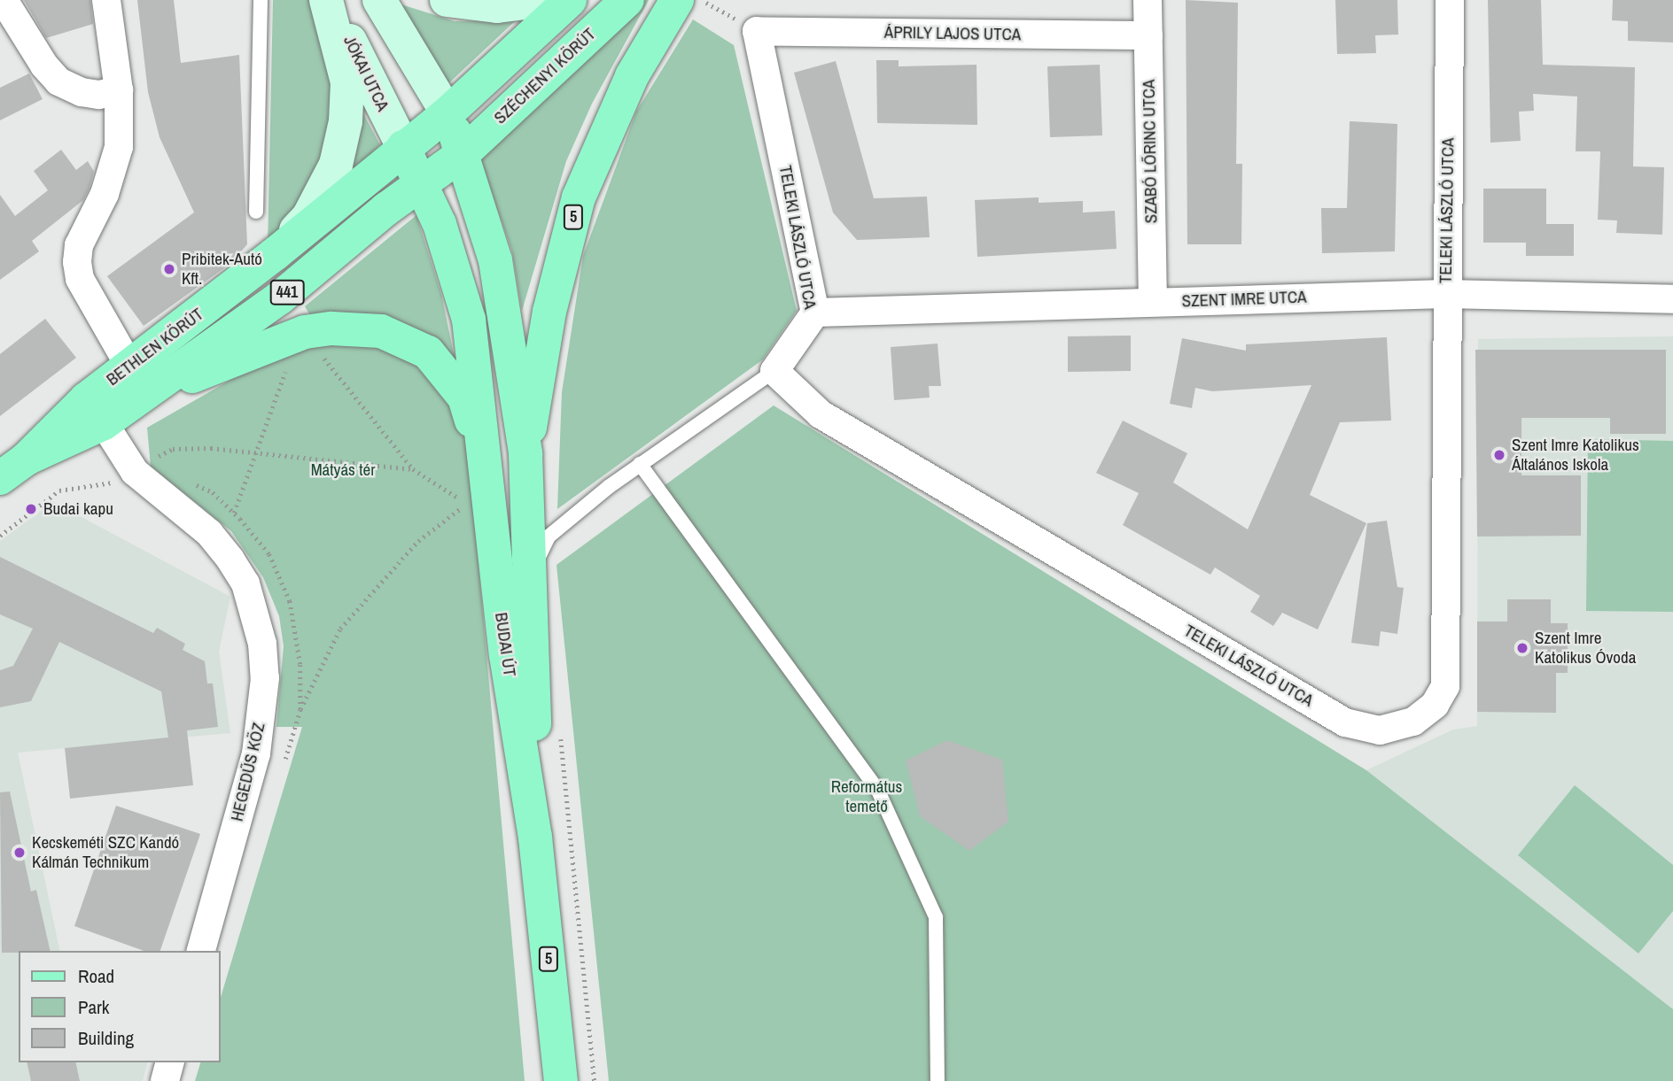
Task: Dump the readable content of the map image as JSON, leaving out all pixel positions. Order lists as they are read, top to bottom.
{
  "streets": {
    "main road": [
      "SZÉCHENYI KÖRÚT",
      "5",
      "441",
      "BETHLEN KÖRÚT",
      "BUDAI ÚT"
    ],
    "street": [
      "ÁPRILY LAJOS UTCA",
      "JÓKAI UTCA",
      "SZABÓ LŐRINC UTCA",
      "TELEKI LÁSZLÓ UTCA",
      "SZENT IMRE UTCA",
      "HEGEDŰS KÖZ"
    ]
  },
  "crossings": [
    ["ÁPRILY LAJOS UTCA", "SZABÓ LŐRINC UTCA"],
    ["ÁPRILY LAJOS UTCA", "TELEKI LÁSZLÓ UTCA"],
    ["JÓKAI UTCA", "5"],
    ["JÓKAI UTCA", "BETHLEN KÖRÚT"],
    ["SZÉCHENYI KÖRÚT", "5"],
    ["SZABÓ LŐRINC UTCA", "SZENT IMRE UTCA"],
    ["TELEKI LÁSZLÓ UTCA", "SZENT IMRE UTCA"],
    ["5", "BETHLEN KÖRÚT"],
    ["5", "BUDAI ÚT"],
    ["BETHLEN KÖRÚT", "HEGEDŰS KÖZ"]
  ],
  "parks": ["Mátyás tér", "Református temető"],
  "places": [
    "Pribitek-Autó Kft.",
    "Szent Imre Katolikus Általános Iskola",
    "Budai kapu",
    "Szent Imre Katolikus Óvoda",
    "Kecskeméti SZC Kandó Kálmán Technikum"
  ],
  "legend": ["Road", "Park", "Building"]
}
